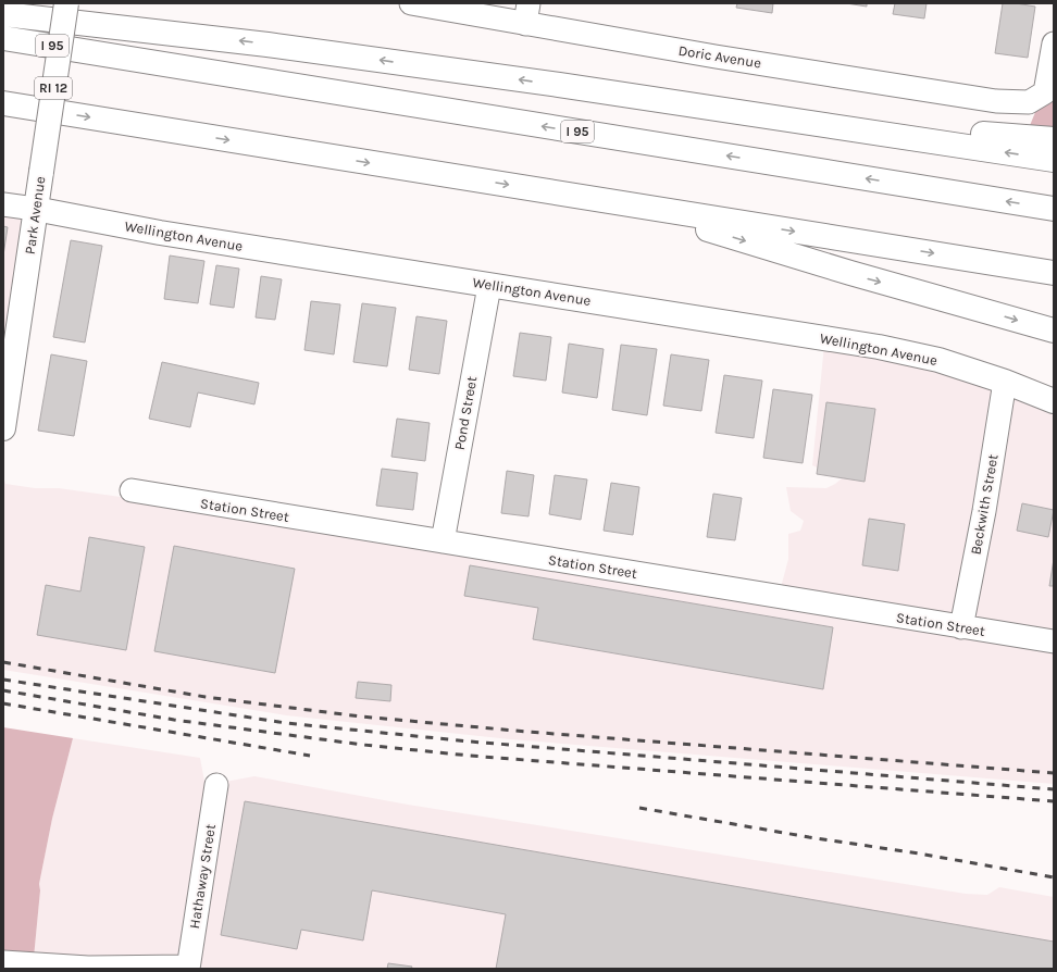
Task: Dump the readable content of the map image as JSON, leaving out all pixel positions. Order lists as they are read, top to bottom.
{
  "streets": {
    "main road": [
      "I 95",
      "RI 12",
      "Park Avenue",
      "Wellington Avenue"
    ],
    "street": [
      "Doric Avenue",
      "Pond Street",
      "Beckwith Street",
      "Station Street",
      "Hathaway Street"
    ]
  },
  "crossings": [
    ["Park Avenue", "Wellington Avenue"],
    ["Wellington Avenue", "Pond Street"],
    ["Wellington Avenue", "Beckwith Street"],
    ["Pond Street", "Station Street"],
    ["Beckwith Street", "Station Street"]
  ]
}
